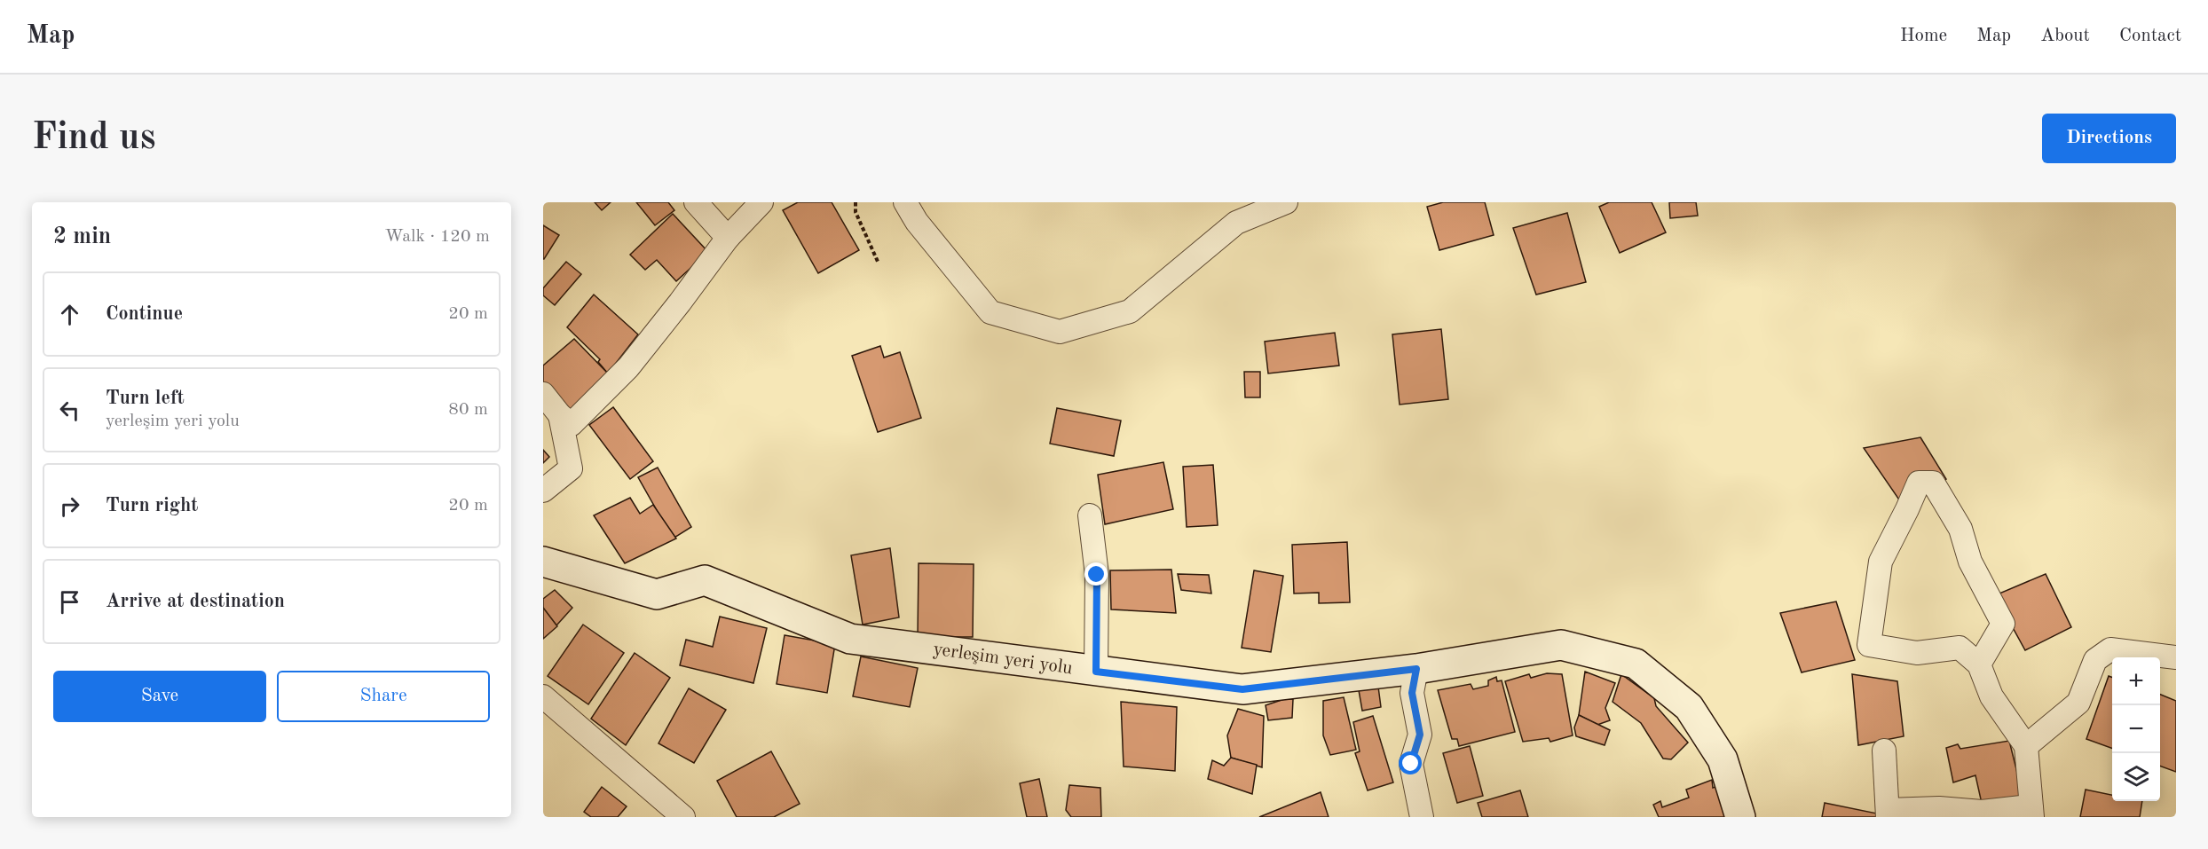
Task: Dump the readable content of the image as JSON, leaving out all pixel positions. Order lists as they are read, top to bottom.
{
  "streets": {
    "street": ["yerleşim yeri yolu"]
  },
  "page": {
    "header": "Map",
    "nav": [
      "Home",
      "Map",
      "About",
      "Contact"
    ],
    "buttons": [
      "Directions",
      ["Save", "Share"]
    ],
    "title": "Find us",
    "heading": ["2 min", "Walk · 120 m"],
    "list": [
      ["Continue", "20 m"],
      ["Turn left", "yerleşim yeri yolu", "80 m"],
      ["Turn right", "20 m"],
      "Arrive at destination"
    ],
    "map_buttons": ["+", "−"]
  }
}
